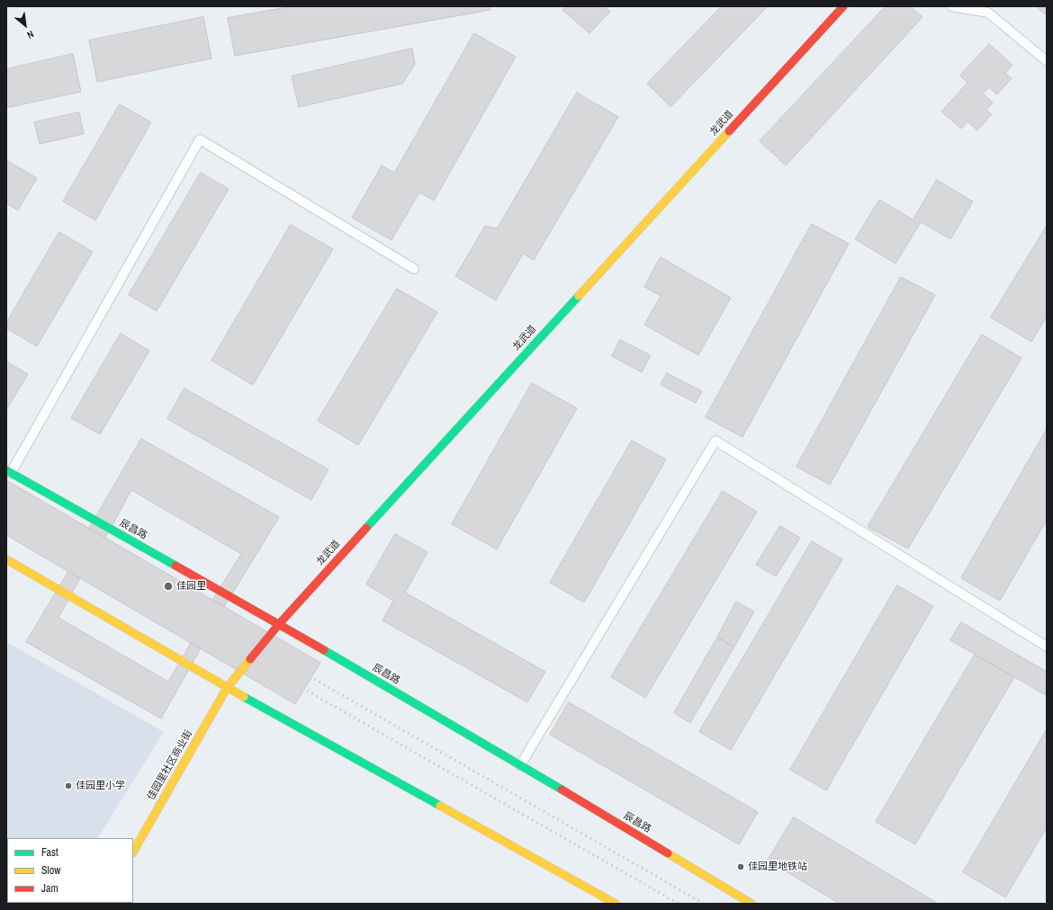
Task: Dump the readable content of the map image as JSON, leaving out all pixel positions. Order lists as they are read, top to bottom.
{
  "streets": {
    "main road": ["龙武道", "辰昌路", "佳园里社区商业街"]
  },
  "crossings": [
    ["龙武道", "辰昌路"],
    ["龙武道", "佳园里社区商业街"]
  ],
  "places": ["佳园里", "佳园里小学", "佳园里地铁站"],
  "legend": ["Fast", "Slow", "Jam"],
  "north": "bottom right"
}
